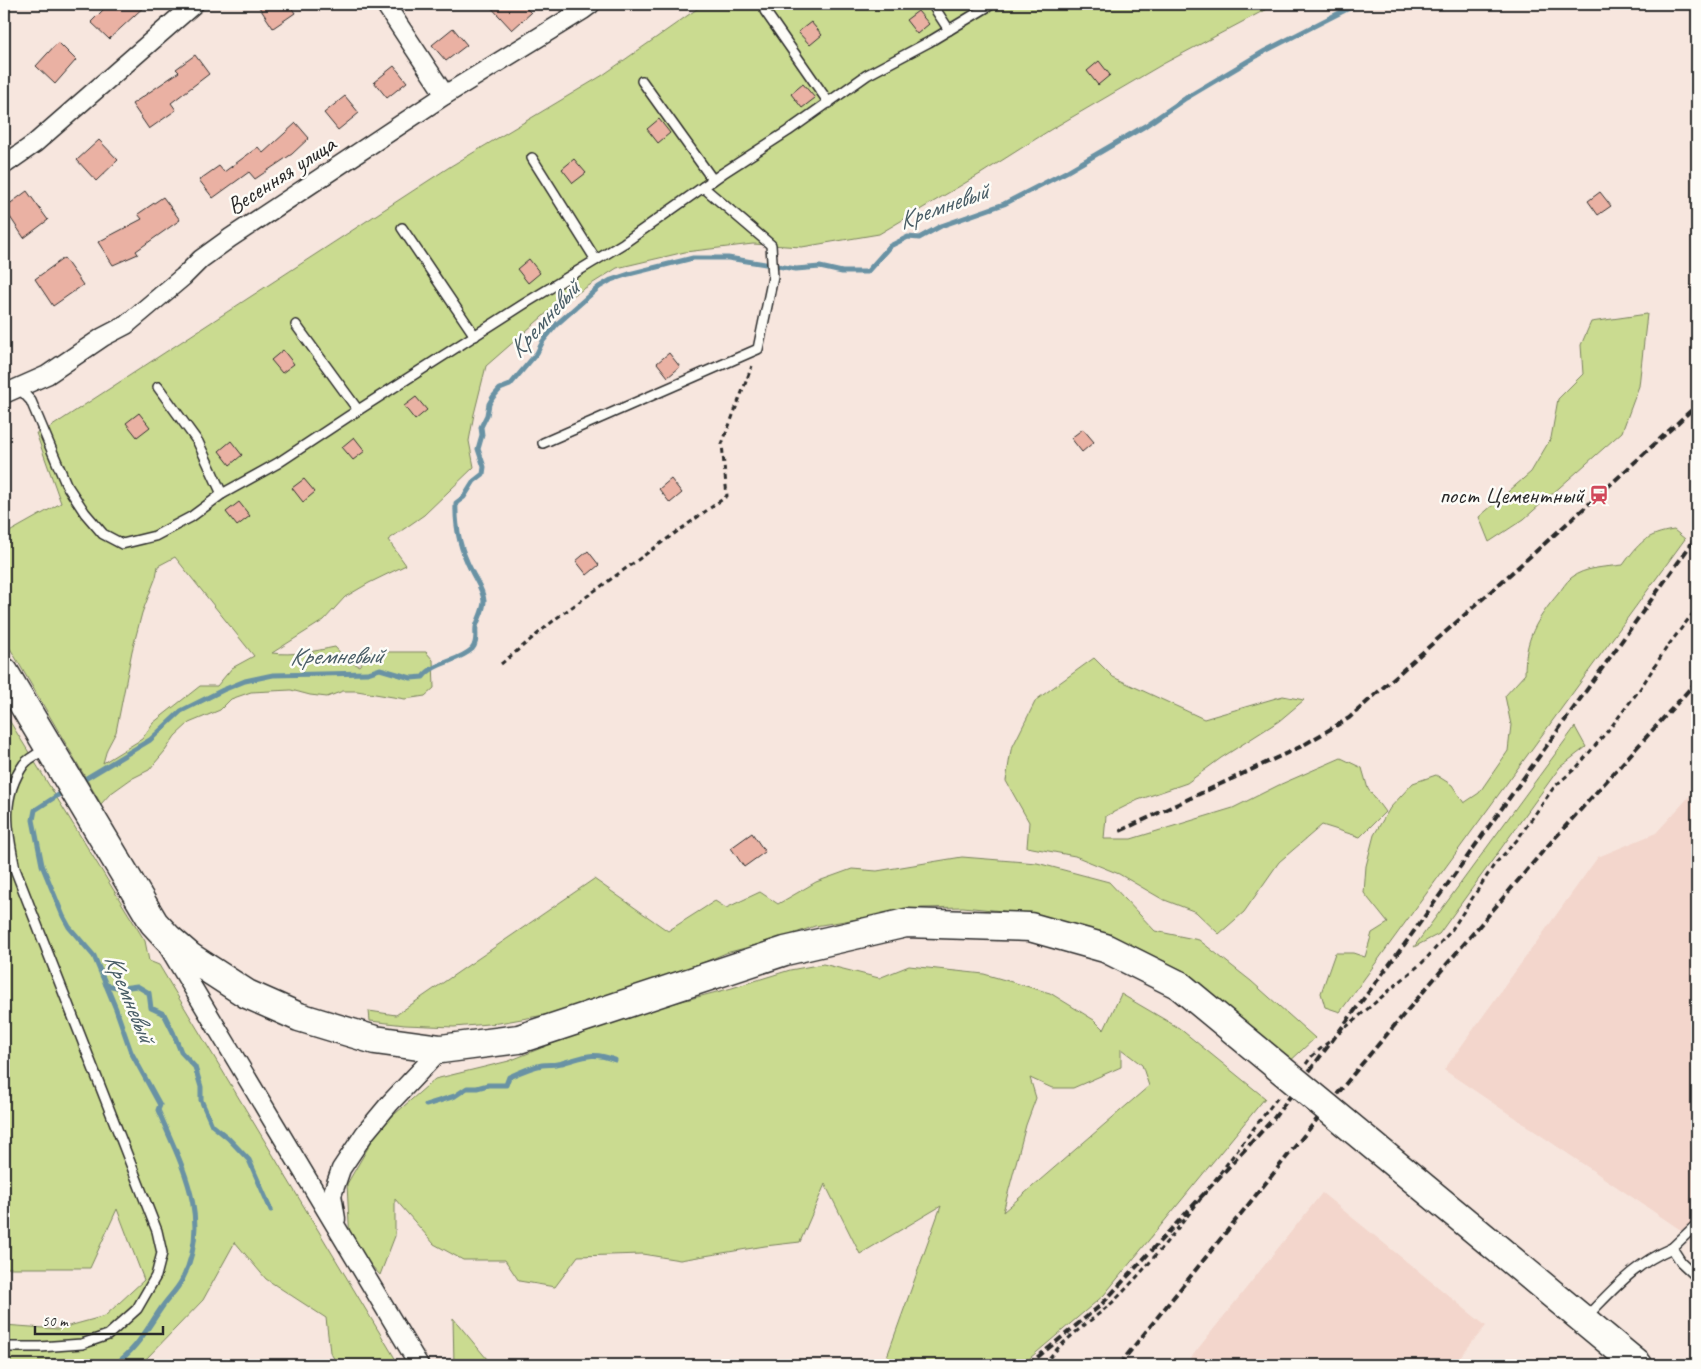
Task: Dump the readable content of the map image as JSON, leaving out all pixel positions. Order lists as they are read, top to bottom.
{
  "streets": {
    "street": ["Весенняя улица"]
  },
  "water": ["Кремневый"],
  "places": {
    "station": ["пост Цементный"]
  },
  "scale_bar": "50 m"
}
